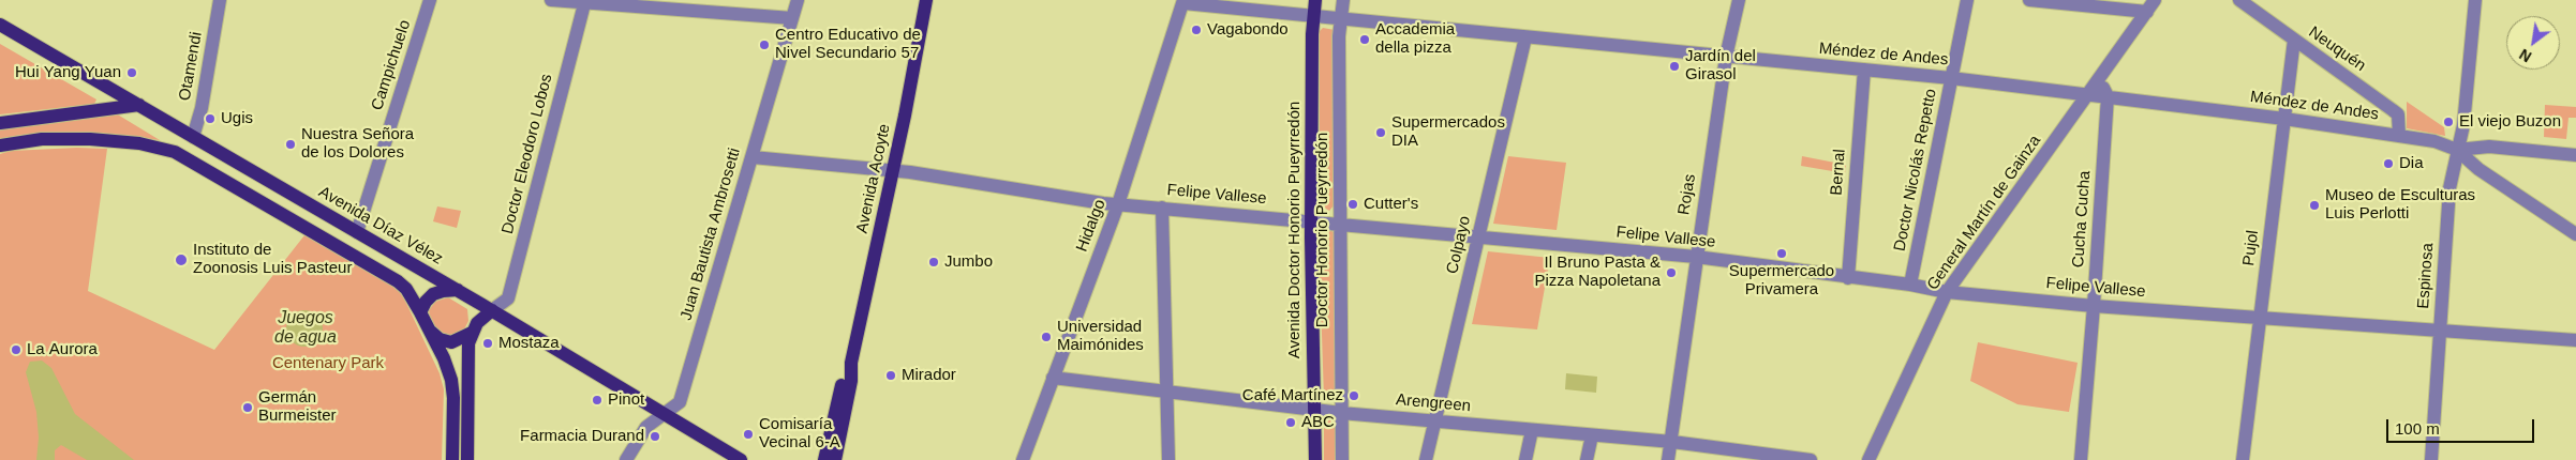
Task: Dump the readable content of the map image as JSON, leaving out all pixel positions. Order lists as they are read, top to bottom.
{
  "streets": {
    "main road": ["Avenida Acoyte", "Avenida Díaz Vélez", "Avenida Doctor Honorio Pueyrredón"],
    "street": [
      "Neuquén",
      "Méndez de Andes",
      "Campichuelo",
      "Otamendi",
      "Doctor Eleodoro Lobos",
      "Doctor Nicolás Repetto",
      "Bernal",
      "Felipe Vallese",
      "Rojas",
      "General Martín de Gainza",
      "Cucha Cucha",
      "Hidalgo",
      "Doctor Honorio Pueyrredón",
      "Juan Bautista Ambrosetti",
      "Colpayo",
      "Pujol",
      "Espinosa",
      "Arengreen"
    ]
  },
  "crossings": [
    ["Neuquén", "Méndez de Andes"],
    ["Neuquén", "Pujol"],
    ["Méndez de Andes", "Doctor Nicolás Repetto"],
    ["Méndez de Andes", "Bernal"],
    ["Méndez de Andes", "Rojas"],
    ["Méndez de Andes", "General Martín de Gainza"],
    ["Méndez de Andes", "Cucha Cucha"],
    ["Méndez de Andes", "Hidalgo"],
    ["Méndez de Andes", "Avenida Doctor Honorio Pueyrredón"],
    ["Méndez de Andes", "Doctor Honorio Pueyrredón"],
    ["Méndez de Andes", "Colpayo"],
    ["Méndez de Andes", "Pujol"],
    ["Méndez de Andes", "Espinosa"],
    ["Campichuelo", "Avenida Díaz Vélez"],
    ["Otamendi", "Avenida Díaz Vélez"],
    ["Doctor Eleodoro Lobos", "Avenida Díaz Vélez"],
    ["Doctor Nicolás Repetto", "Felipe Vallese"],
    ["Bernal", "Felipe Vallese"],
    ["Avenida Acoyte", "Felipe Vallese"],
    ["Felipe Vallese", "Rojas"],
    ["Felipe Vallese", "General Martín de Gainza"],
    ["Felipe Vallese", "Cucha Cucha"],
    ["Felipe Vallese", "Hidalgo"],
    ["Felipe Vallese", "Avenida Doctor Honorio Pueyrredón"],
    ["Felipe Vallese", "Doctor Honorio Pueyrredón"],
    ["Felipe Vallese", "Juan Bautista Ambrosetti"],
    ["Felipe Vallese", "Colpayo"],
    ["Felipe Vallese", "Pujol"],
    ["Felipe Vallese", "Espinosa"],
    ["Rojas", "Arengreen"],
    ["Avenida Díaz Vélez", "Juan Bautista Ambrosetti"],
    ["Hidalgo", "Arengreen"],
    ["Avenida Doctor Honorio Pueyrredón", "Arengreen"],
    ["Doctor Honorio Pueyrredón", "Arengreen"],
    ["Colpayo", "Arengreen"]
  ],
  "water": ["Juegos de agua"],
  "parks": ["Centenary Park"],
  "places": [
    "Vagabondo",
    "Accademia della pizza",
    "Centro Educativo de Nivel Secundario 57",
    "Jardín del Girasol",
    "Hui Yang Yuan",
    "Ugis",
    "El viejo Buzon",
    "Supermercados DIA",
    "Nuestra Señora de los Dolores",
    "Dia",
    "Cutter's",
    "Museo de Esculturas Luis Perlotti",
    "Supermercado Privamera",
    "Instituto de Zoonosis Luis Pasteur",
    "Jumbo",
    "Il Bruno Pasta & Pizza Napoletana",
    "Universidad Maimónides",
    "Mostaza",
    "La Aurora",
    "Mirador",
    "Café Martínez",
    "Pinot",
    "Germán Burmeister",
    "ABC",
    "Comisaría Vecinal 6-A",
    "Farmacia Durand"
  ],
  "scale_bar": "100 m",
  "north": "bottom left"
}
